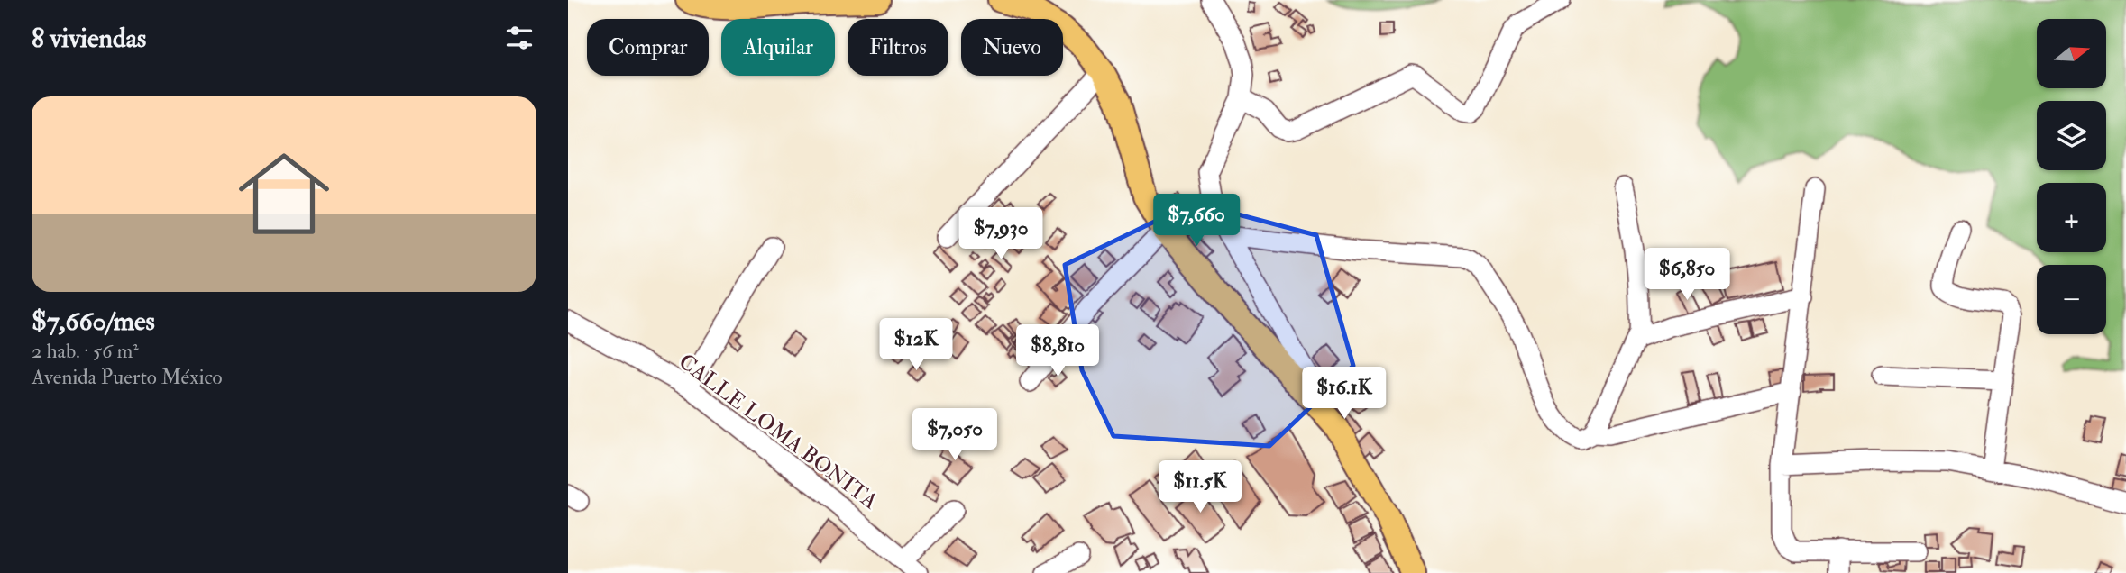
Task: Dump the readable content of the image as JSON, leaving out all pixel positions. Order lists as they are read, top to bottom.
{
  "streets": {
    "street": ["CALLE LOMA BONITA"]
  },
  "north": "right",
  "page": {
    "heading": "8 viviendas",
    "map_buttons": ["+", "−"],
    "chip": [
      "Comprar",
      "Alquilar",
      "Filtros",
      "Nuevo"
    ],
    "list": [
      {
        "name": "$7,660/mes",
        "note": "2 hab. · 56 m² · Avenida Puerto México"
      }
    ],
    "price": [
      "$7,660",
      "$7,930",
      "$6,850",
      "$12K",
      "$8,810",
      "$16.1K",
      "$7,050",
      "$11.5K"
    ]
  }
}
